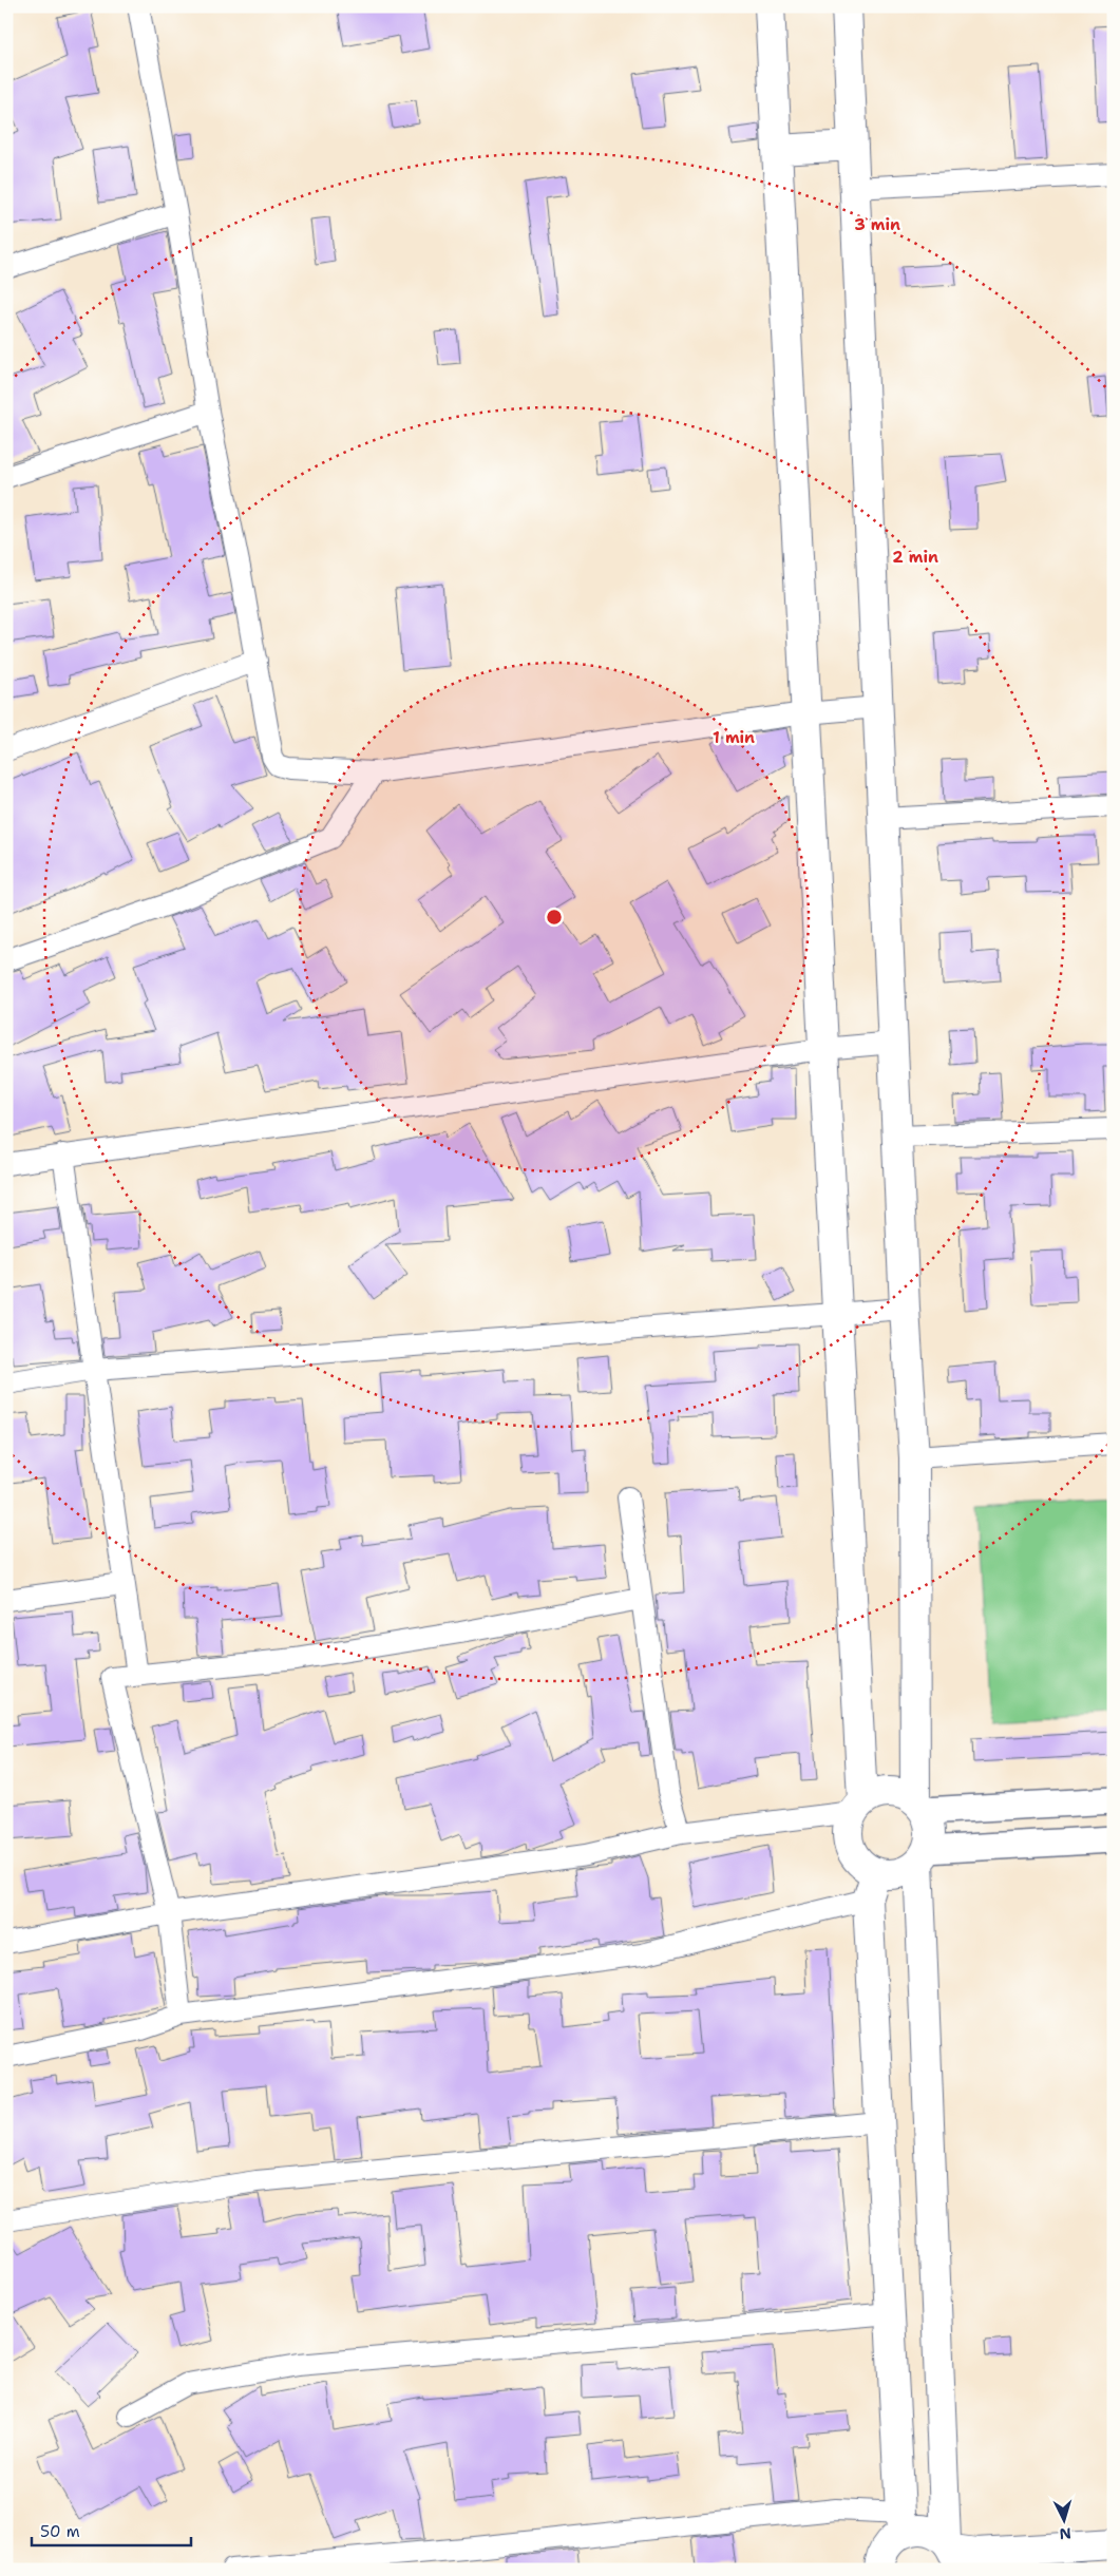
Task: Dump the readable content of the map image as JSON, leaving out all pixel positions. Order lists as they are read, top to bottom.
{
  "scale_bar": "50 m",
  "north": "bottom",
  "rings": ["3 min", "2 min", "1 min"]
}
